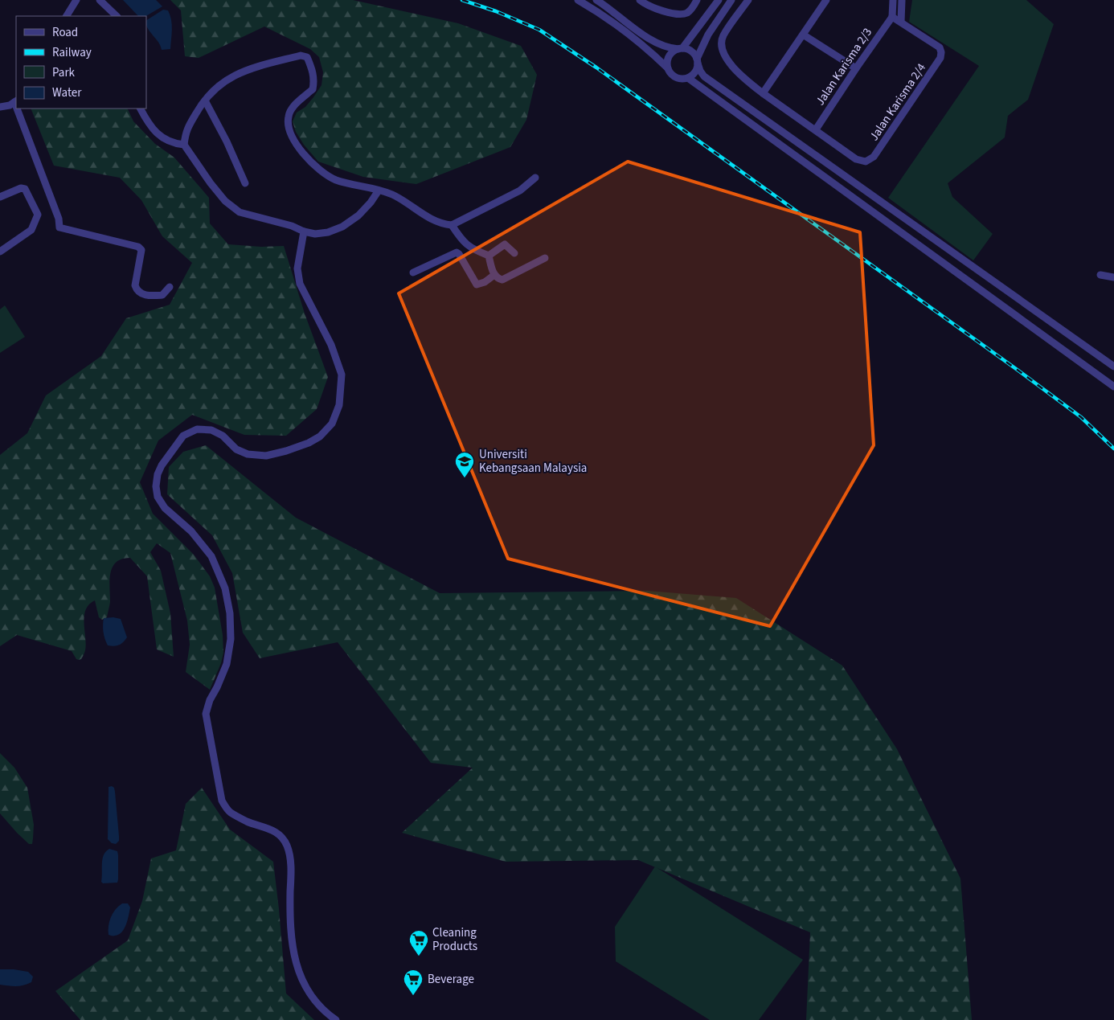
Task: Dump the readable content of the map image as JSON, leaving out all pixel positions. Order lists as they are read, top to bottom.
{
  "streets": {
    "street": ["Jalan Karisma 2/3", "Jalan Karisma 2/4"]
  },
  "crossings": [
    ["Jalan Karisma 2/3", "Jalan Karisma 2/4"]
  ],
  "places": {
    "school or university": ["Universiti Kebangsaan Malaysia"],
    "supermarket": ["Cleaning Products", "Beverage"]
  },
  "legend": [
    "Road",
    "Railway",
    "Park",
    "Water"
  ]
}
